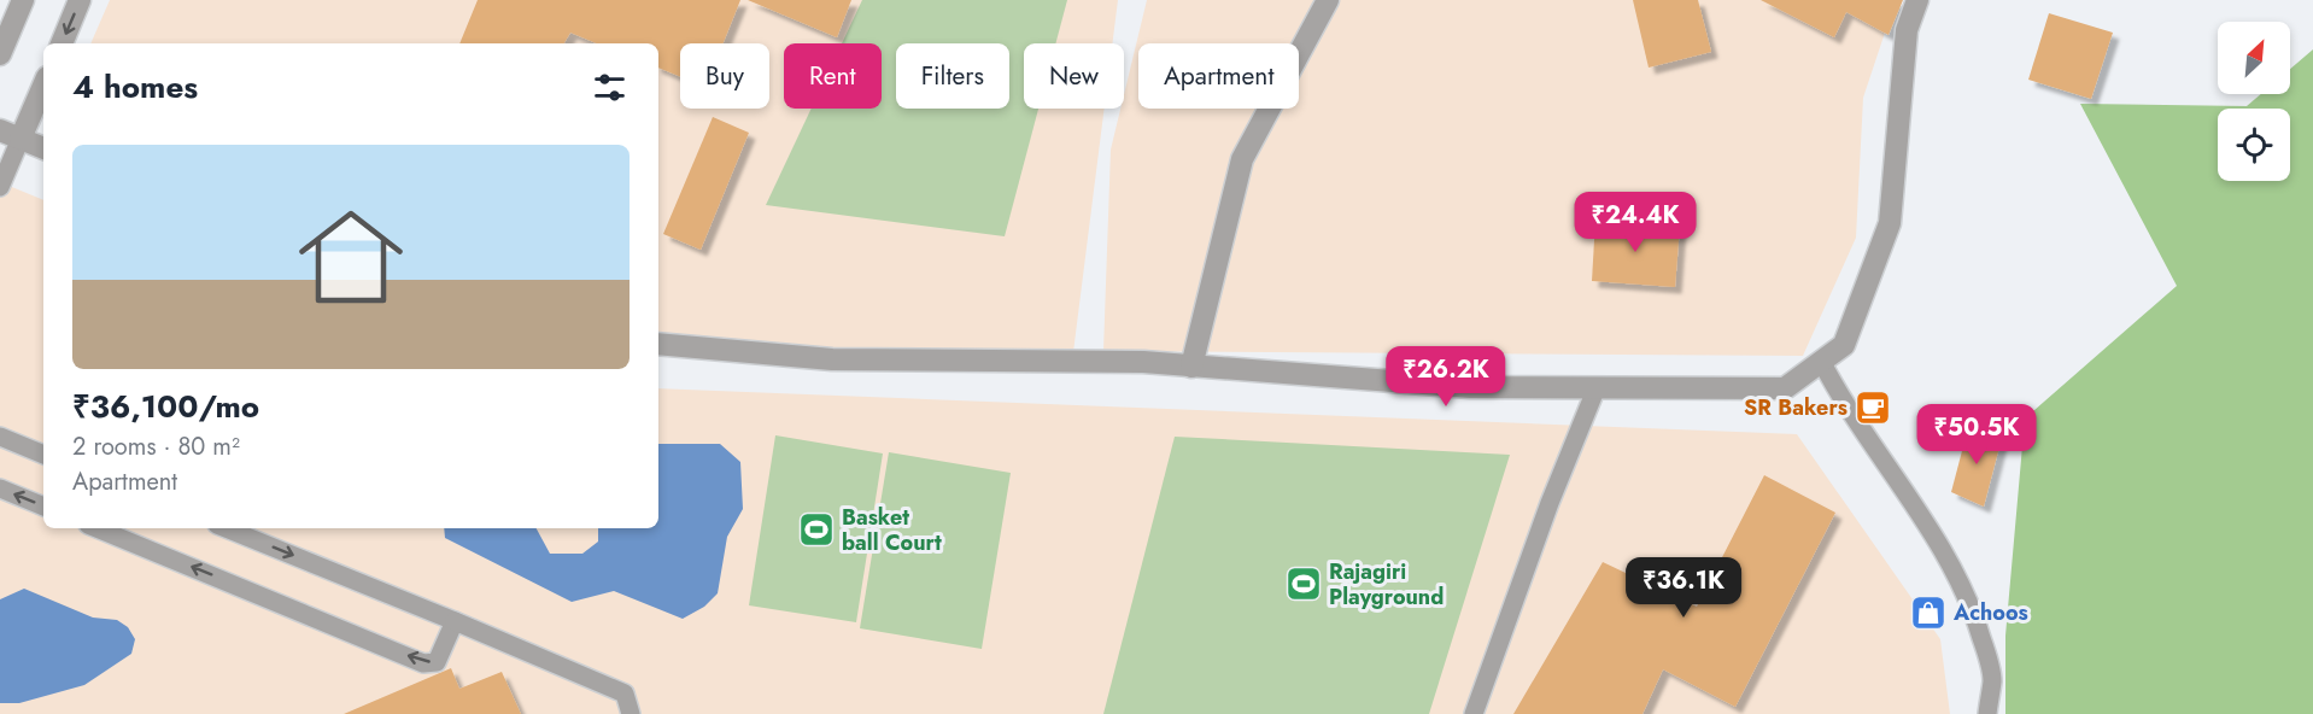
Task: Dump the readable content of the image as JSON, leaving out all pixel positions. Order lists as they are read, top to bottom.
{
  "places": {
    "cafe": ["SR Bakers"],
    "sports": ["Basket ball Court", "Rajagiri Playground"],
    "shop": ["Achoos"]
  },
  "north": "top right",
  "page": {
    "chip": [
      "Buy",
      "Rent",
      "Filters",
      "New",
      "Apartment"
    ],
    "heading": "4 homes",
    "list": [
      {
        "name": "₹36,100/mo",
        "note": "2 rooms · 80 m² · Apartment"
      }
    ],
    "price": [
      "₹24.4K",
      "₹26.2K",
      "₹50.5K",
      "₹36.1K"
    ]
  }
}
